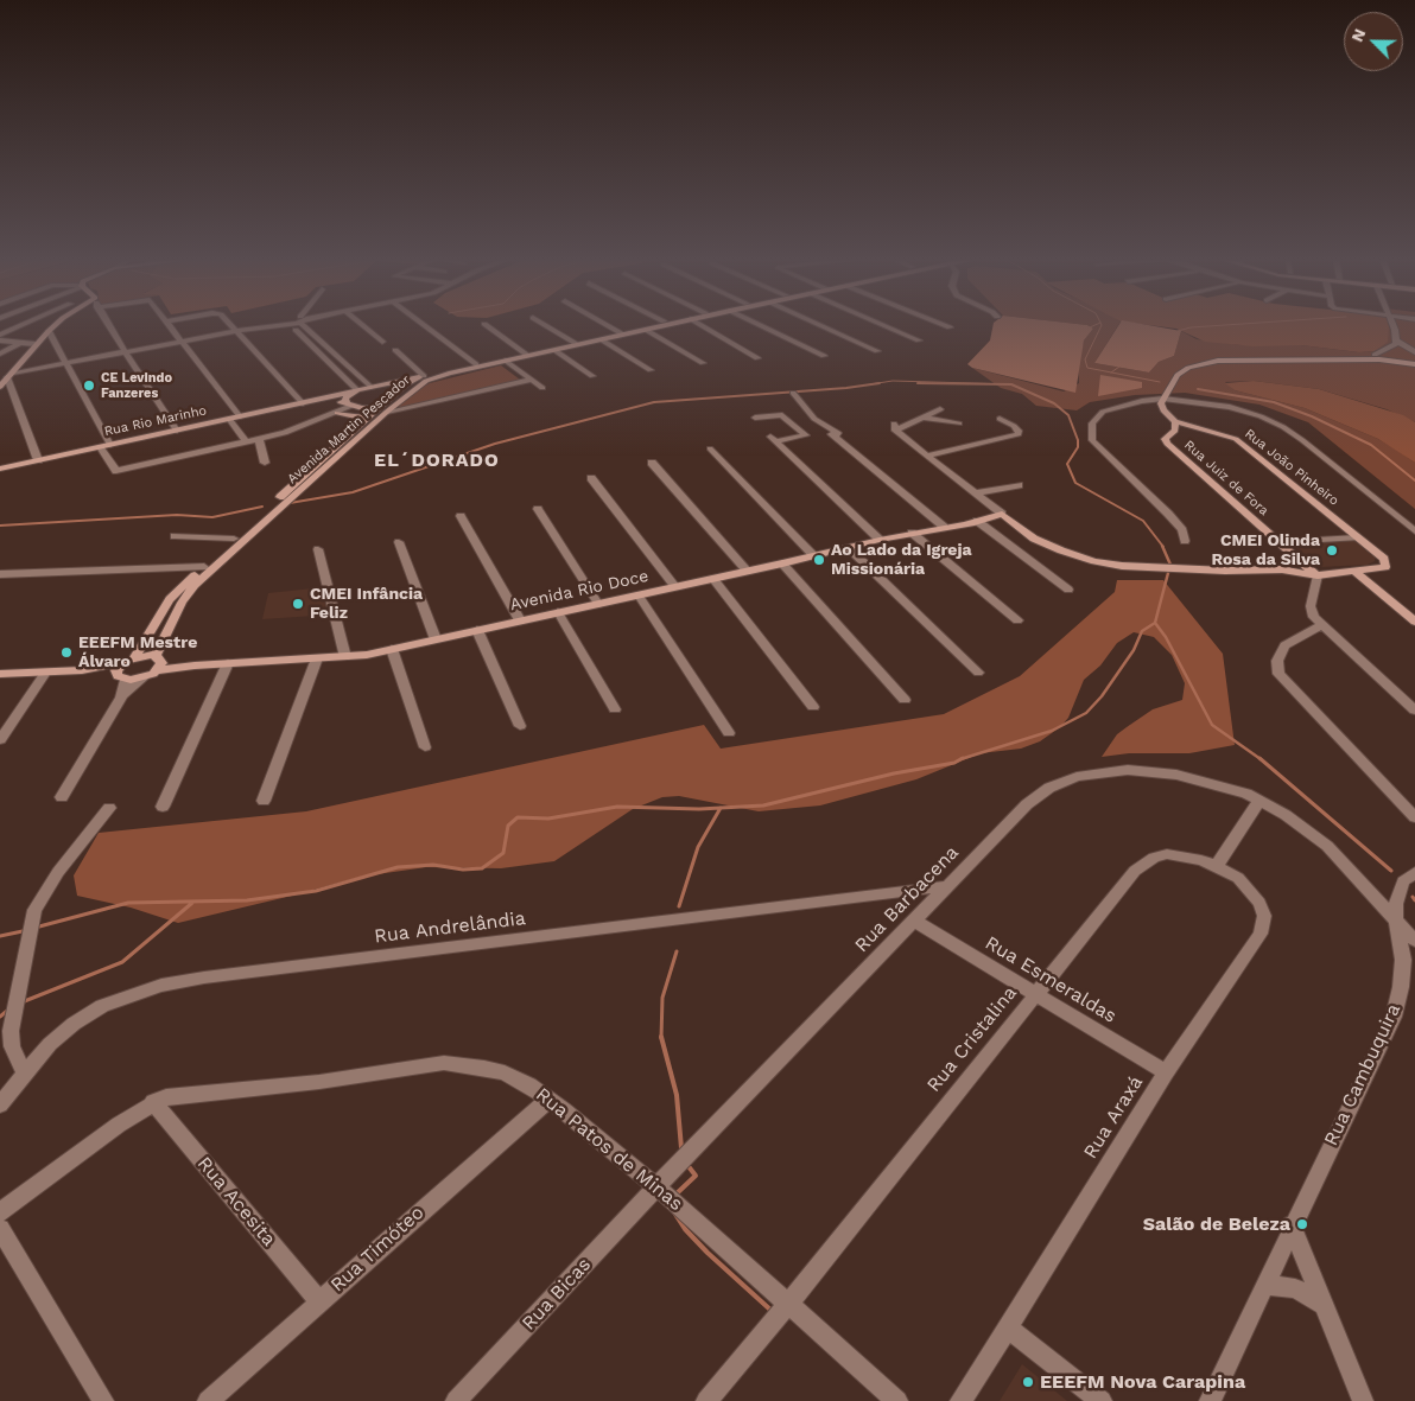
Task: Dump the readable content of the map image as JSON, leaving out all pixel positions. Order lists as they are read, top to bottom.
{
  "streets": {
    "street": [
      "Rua Rio Marinho",
      "Avenida Martin Pescador",
      "Rua João Pinheiro",
      "Rua Juiz de Fora",
      "Avenida Rio Doce",
      "Rua Barbacena",
      "Rua Andrelândia",
      "Rua Esmeraldas",
      "Rua Cristalina",
      "Rua Cambuquira",
      "Rua Araxá",
      "Rua Patos de Minas",
      "Rua Acesita",
      "Rua Timóteo",
      "Rua Bicas"
    ]
  },
  "crossings": [
    ["Rua Rio Marinho", "Avenida Martin Pescador"],
    ["Avenida Martin Pescador", "Avenida Rio Doce"],
    ["Rua João Pinheiro", "Rua Juiz de Fora"],
    ["Rua Barbacena", "Rua Andrelândia"],
    ["Rua Barbacena", "Rua Esmeraldas"],
    ["Rua Barbacena", "Rua Patos de Minas"],
    ["Rua Barbacena", "Rua Bicas"],
    ["Rua Esmeraldas", "Rua Cristalina"],
    ["Rua Esmeraldas", "Rua Araxá"],
    ["Rua Cristalina", "Rua Araxá"],
    ["Rua Cristalina", "Rua Patos de Minas"],
    ["Rua Patos de Minas", "Rua Acesita"],
    ["Rua Patos de Minas", "Rua Timóteo"],
    ["Rua Patos de Minas", "Rua Bicas"],
    ["Rua Acesita", "Rua Timóteo"]
  ],
  "districts": ["EL´DORADO"],
  "places": [
    "CE Levindo Fanzeres",
    "CMEI Olinda Rosa da Silva",
    "Ao Lado da Igreja Missionária",
    "CMEI Infância Feliz",
    "EEEFM Mestre Álvaro",
    "Salão de Beleza",
    "EEEFM Nova Carapina"
  ],
  "north": "top left"
}
